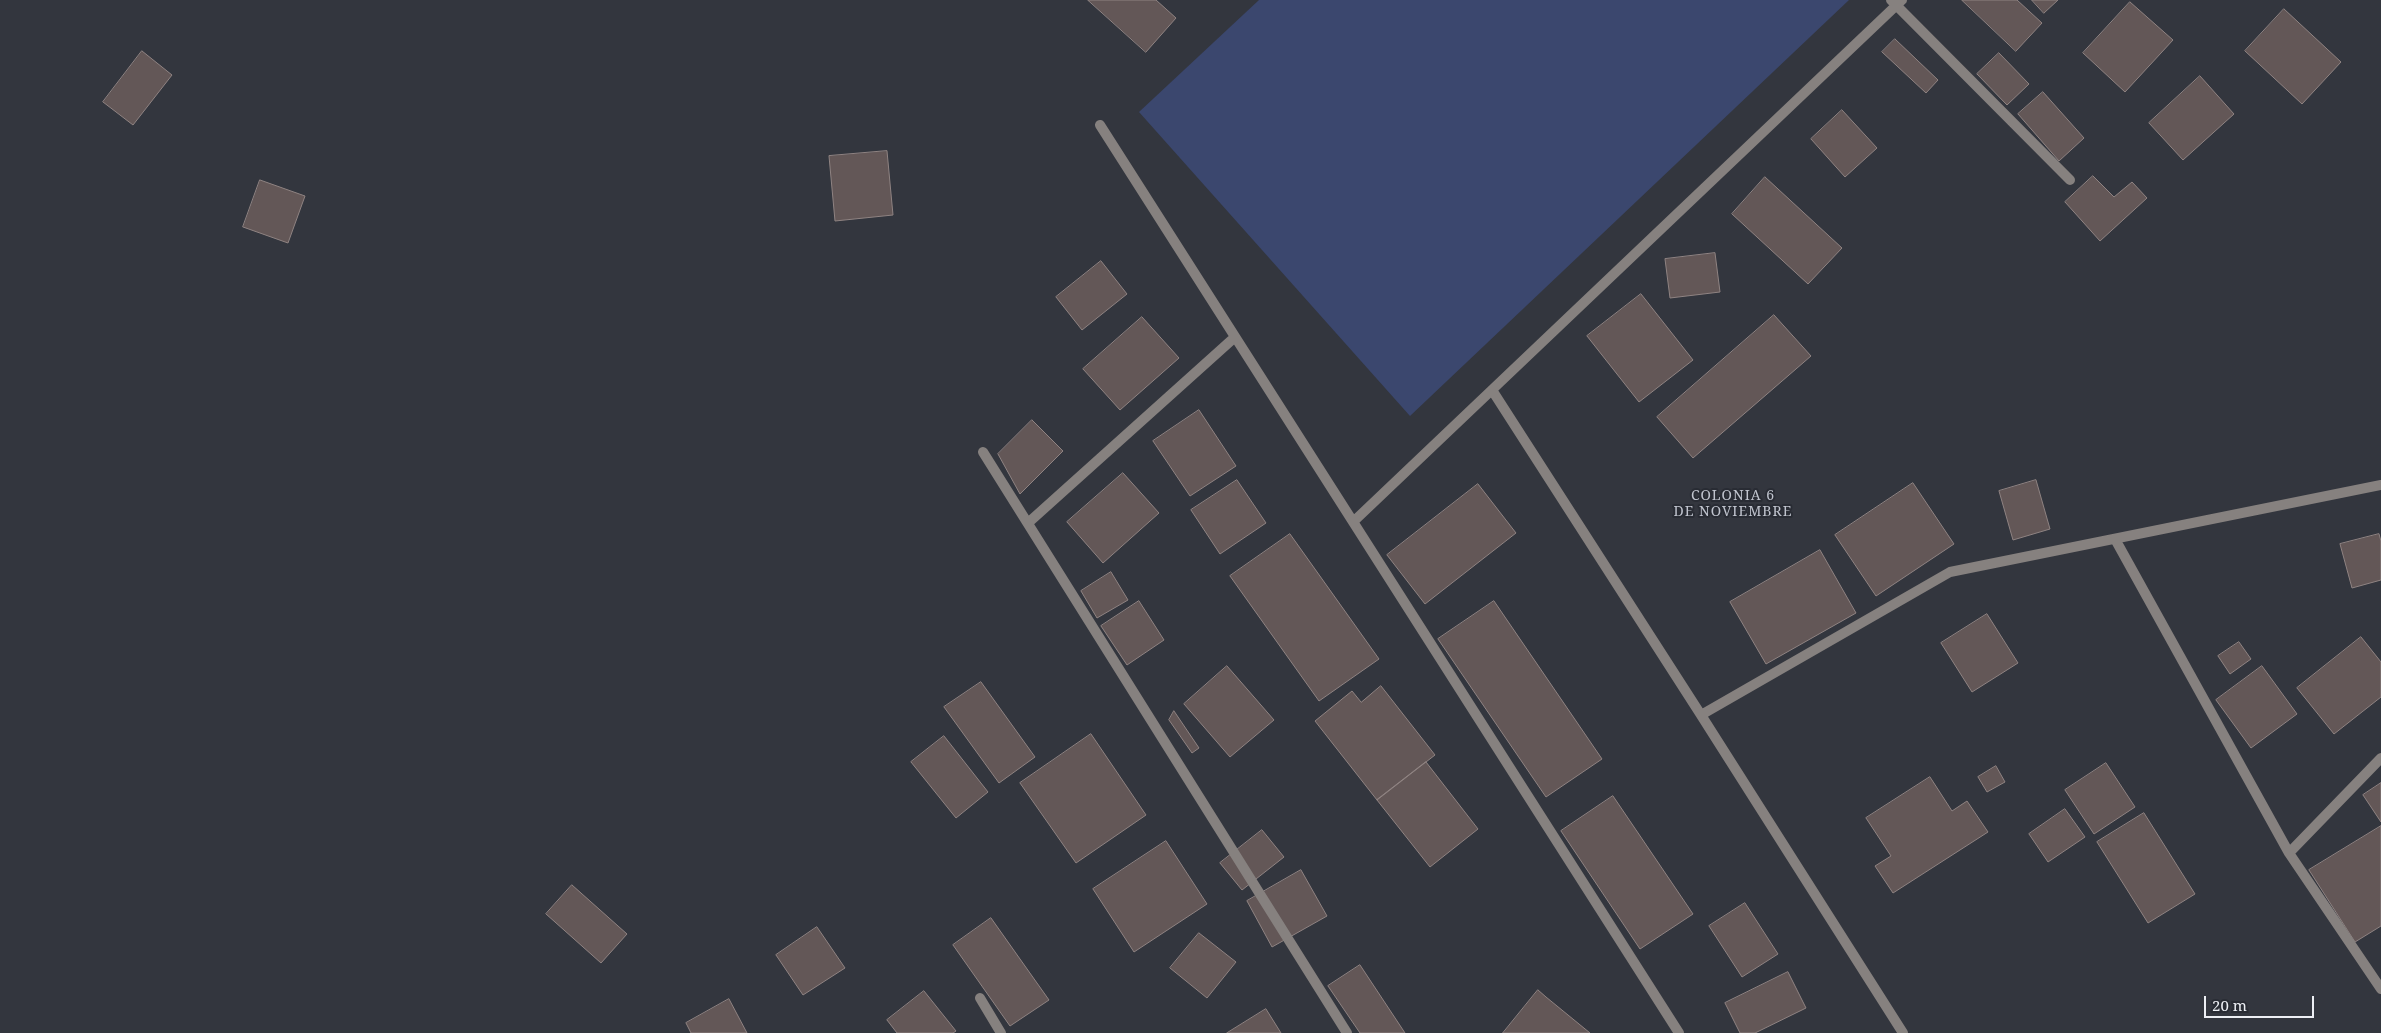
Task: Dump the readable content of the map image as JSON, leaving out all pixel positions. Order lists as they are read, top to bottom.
{
  "districts": ["COLONIA 6 DE NOVIEMBRE"],
  "scale_bar": "20 m"
}
